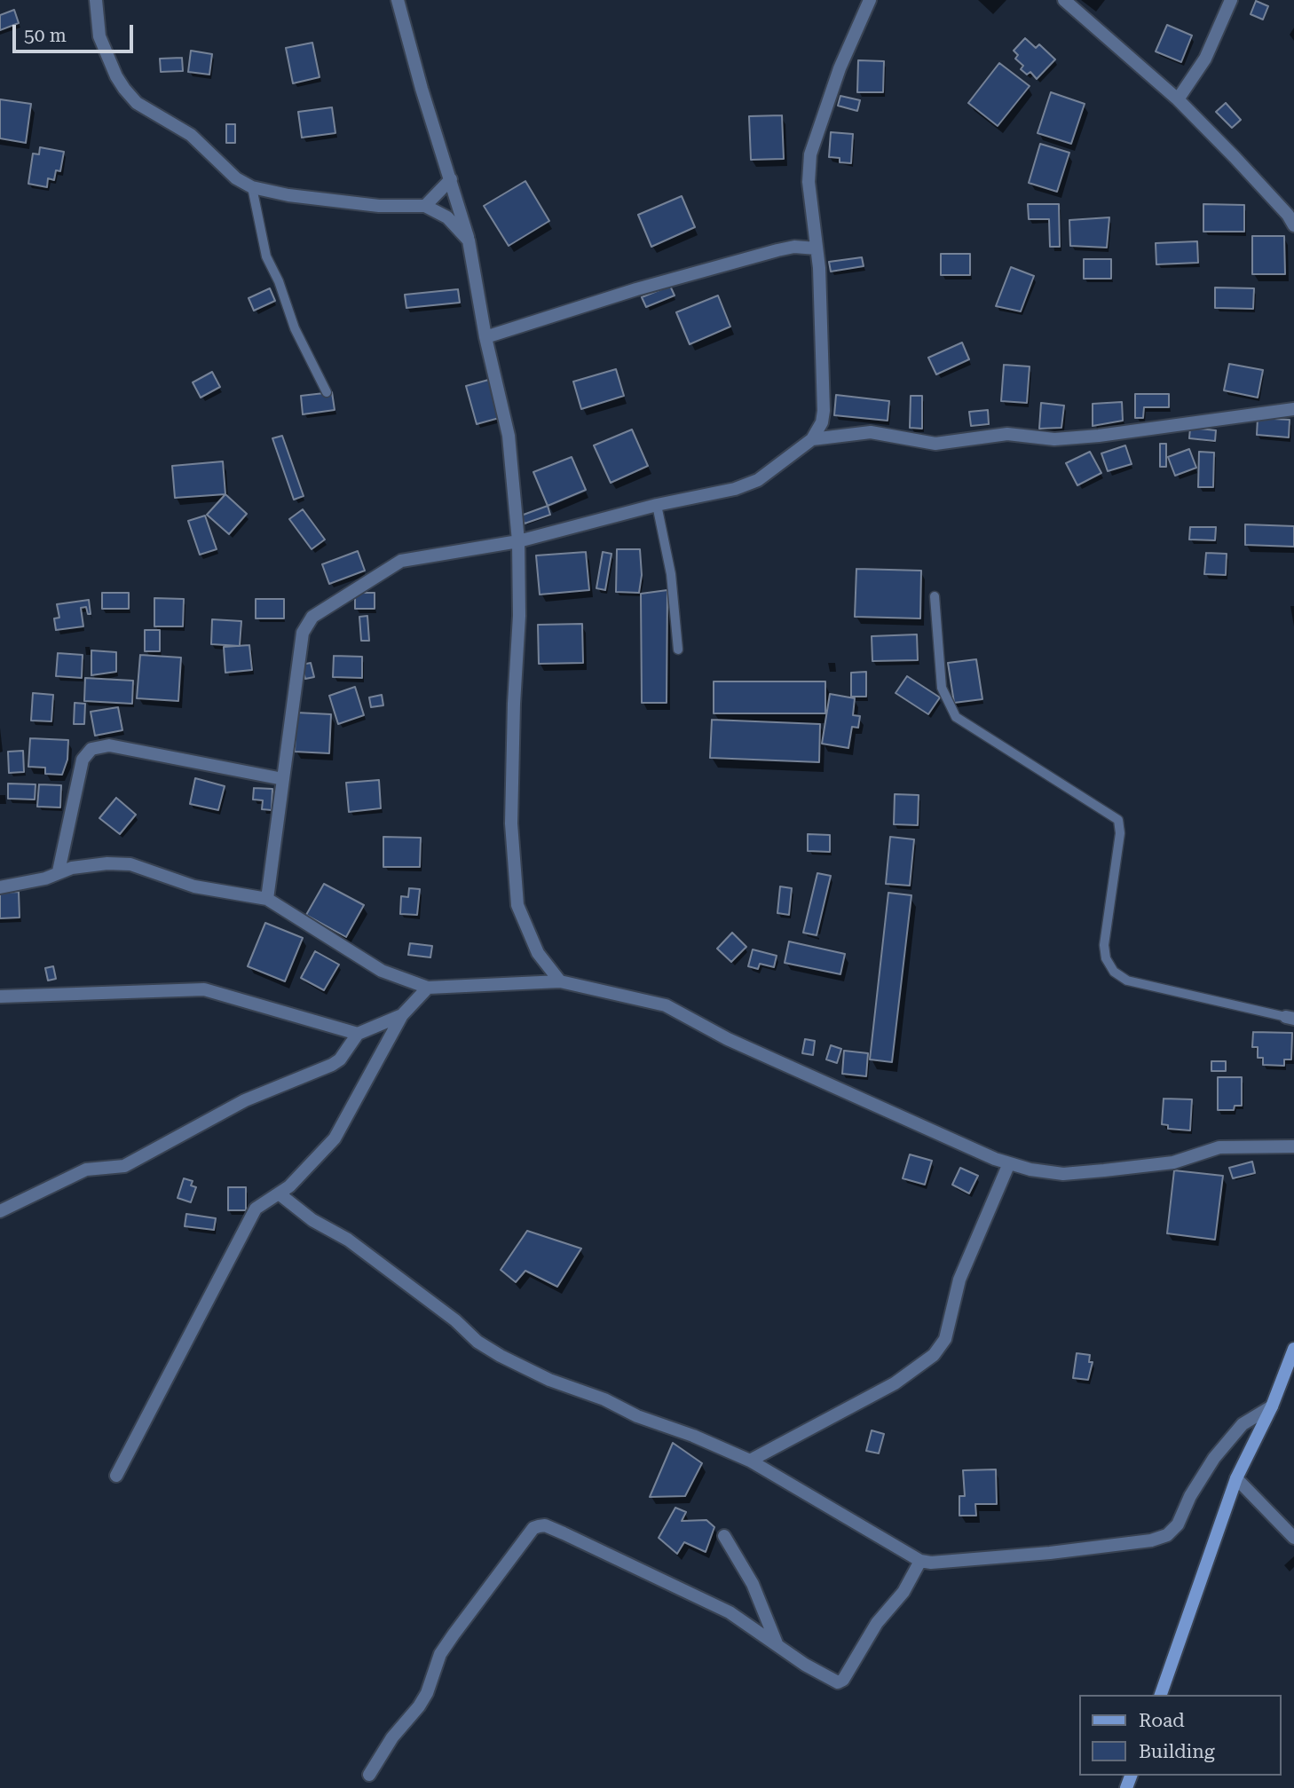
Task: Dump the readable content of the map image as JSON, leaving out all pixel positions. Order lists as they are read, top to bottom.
{
  "legend": ["Road", "Building"],
  "scale_bar": "50 m"
}
